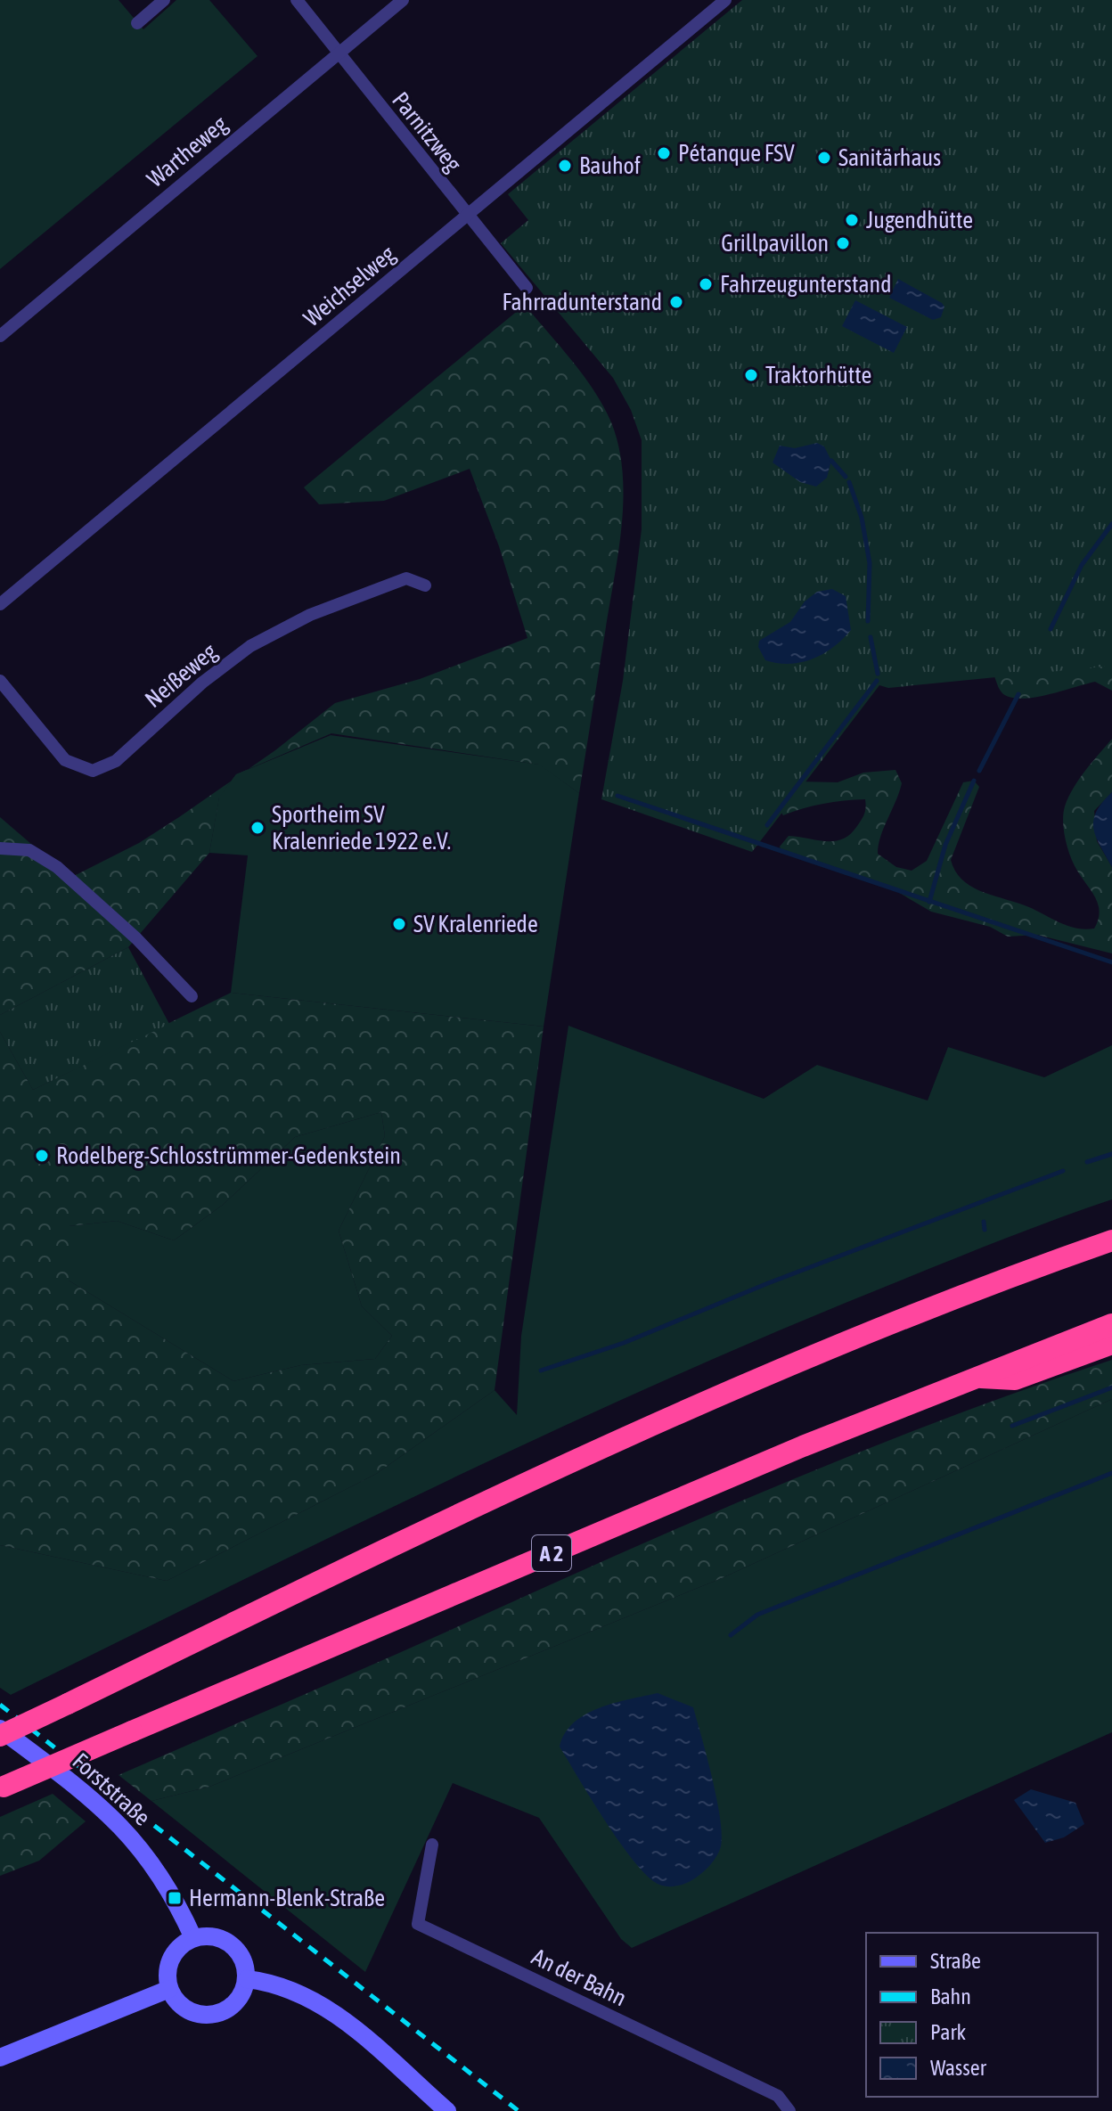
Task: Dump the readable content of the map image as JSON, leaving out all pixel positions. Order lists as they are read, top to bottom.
{
  "streets": {
    "highway": ["A 2"],
    "main road": ["Forststraße"],
    "street": [
      "Parnitzweg",
      "Wartheweg",
      "Weichselweg",
      "Neißeweg",
      "An der Bahn"
    ]
  },
  "crossings": [
    ["Parnitzweg", "Wartheweg"],
    ["Parnitzweg", "Weichselweg"]
  ],
  "places": {
    "other": [
      "Pétanque FSV",
      "Sanitärhaus",
      "Bauhof",
      "Jugendhütte",
      "Grillpavillon",
      "Fahrzeugunterstand",
      "Fahrradunterstand",
      "Traktorhütte",
      "Sportheim SV Kralenriede 1922 e.V.",
      "SV Kralenriede",
      "Rodelberg-Schlosstrümmer-Gedenkstein"
    ],
    "transit": ["Hermann-Blenk-Straße"]
  },
  "legend": [
    "Straße",
    "Bahn",
    "Park",
    "Wasser"
  ]
}
